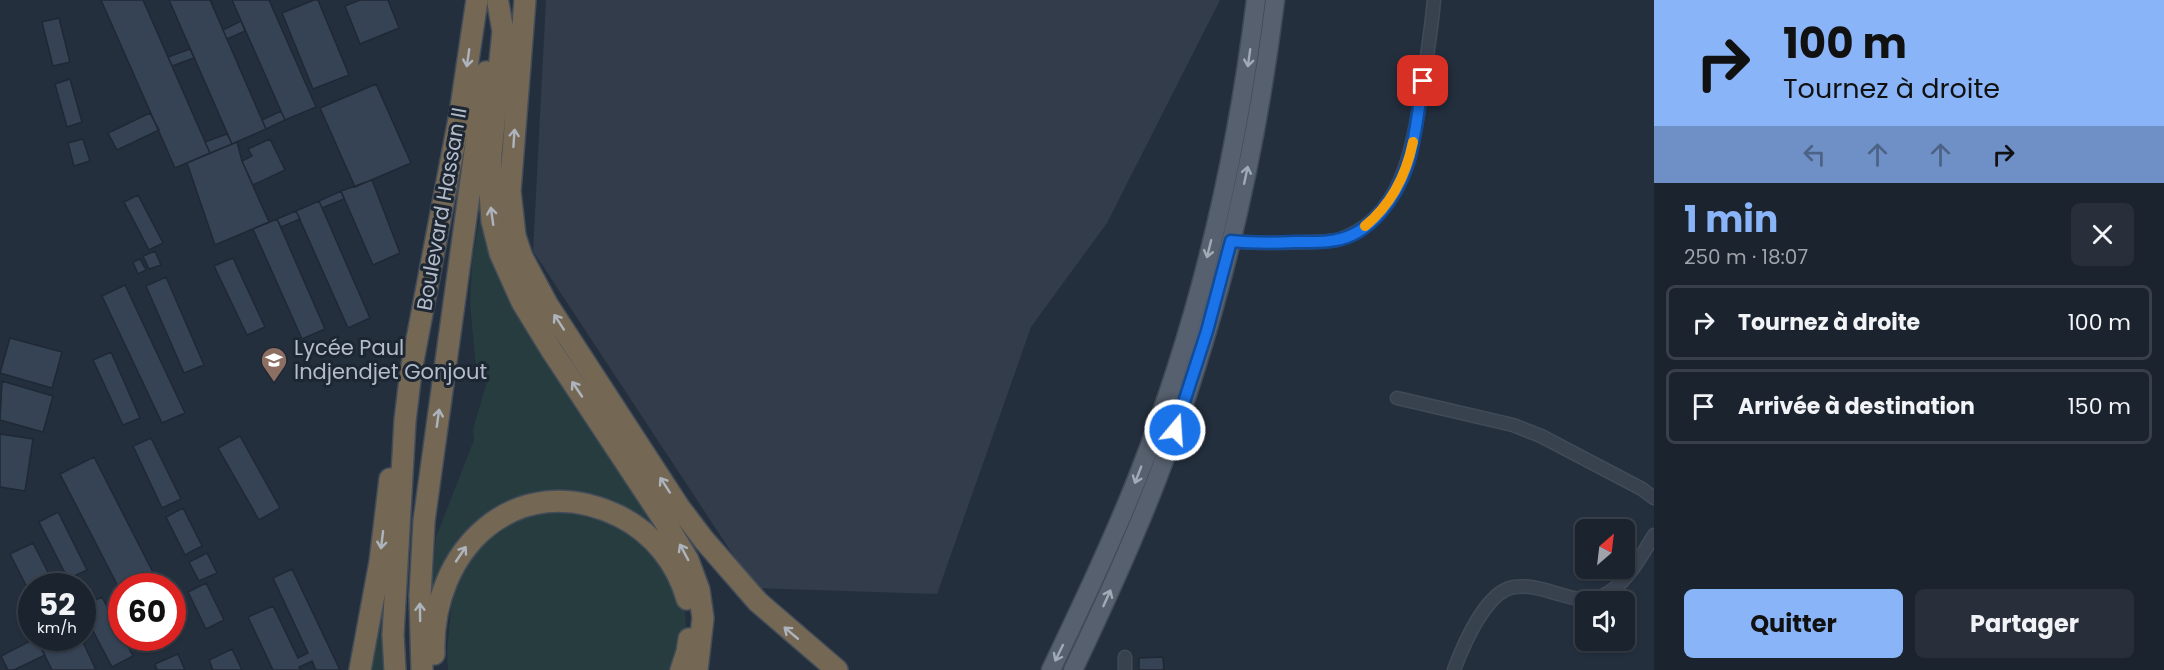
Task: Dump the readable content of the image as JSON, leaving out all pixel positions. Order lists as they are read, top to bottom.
{
  "streets": {
    "highway": ["Boulevard Hassan II"]
  },
  "places": {
    "school or university": ["Lycée Paul Indjendjet Gonjout"]
  },
  "north": "top right",
  "page": {
    "turn": ["100 m", "Tournez à droite"],
    "heading": ["1 min", "250 m · 18:07"],
    "list": [
      {
        "name": "Tournez à droite",
        "value": "100 m"
      },
      {
        "name": "Arrivée à destination",
        "value": "150 m"
      }
    ],
    "speed": "52 km/h",
    "limit": "60",
    "buttons": ["Quitter", "Partager"]
  }
}
